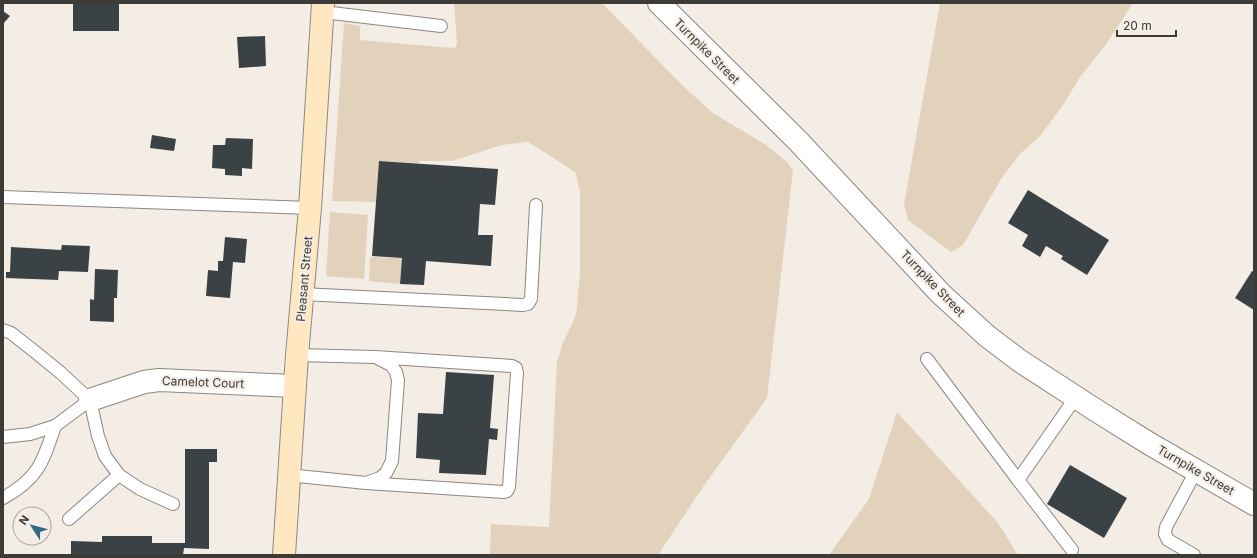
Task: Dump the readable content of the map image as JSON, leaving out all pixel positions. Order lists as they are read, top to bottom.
{
  "streets": {
    "main road": ["Pleasant Street"],
    "street": ["Turnpike Street", "Camelot Court"]
  },
  "crossings": [
    ["Pleasant Street", "Camelot Court"]
  ],
  "scale_bar": "20 m",
  "north": "top left"
}
